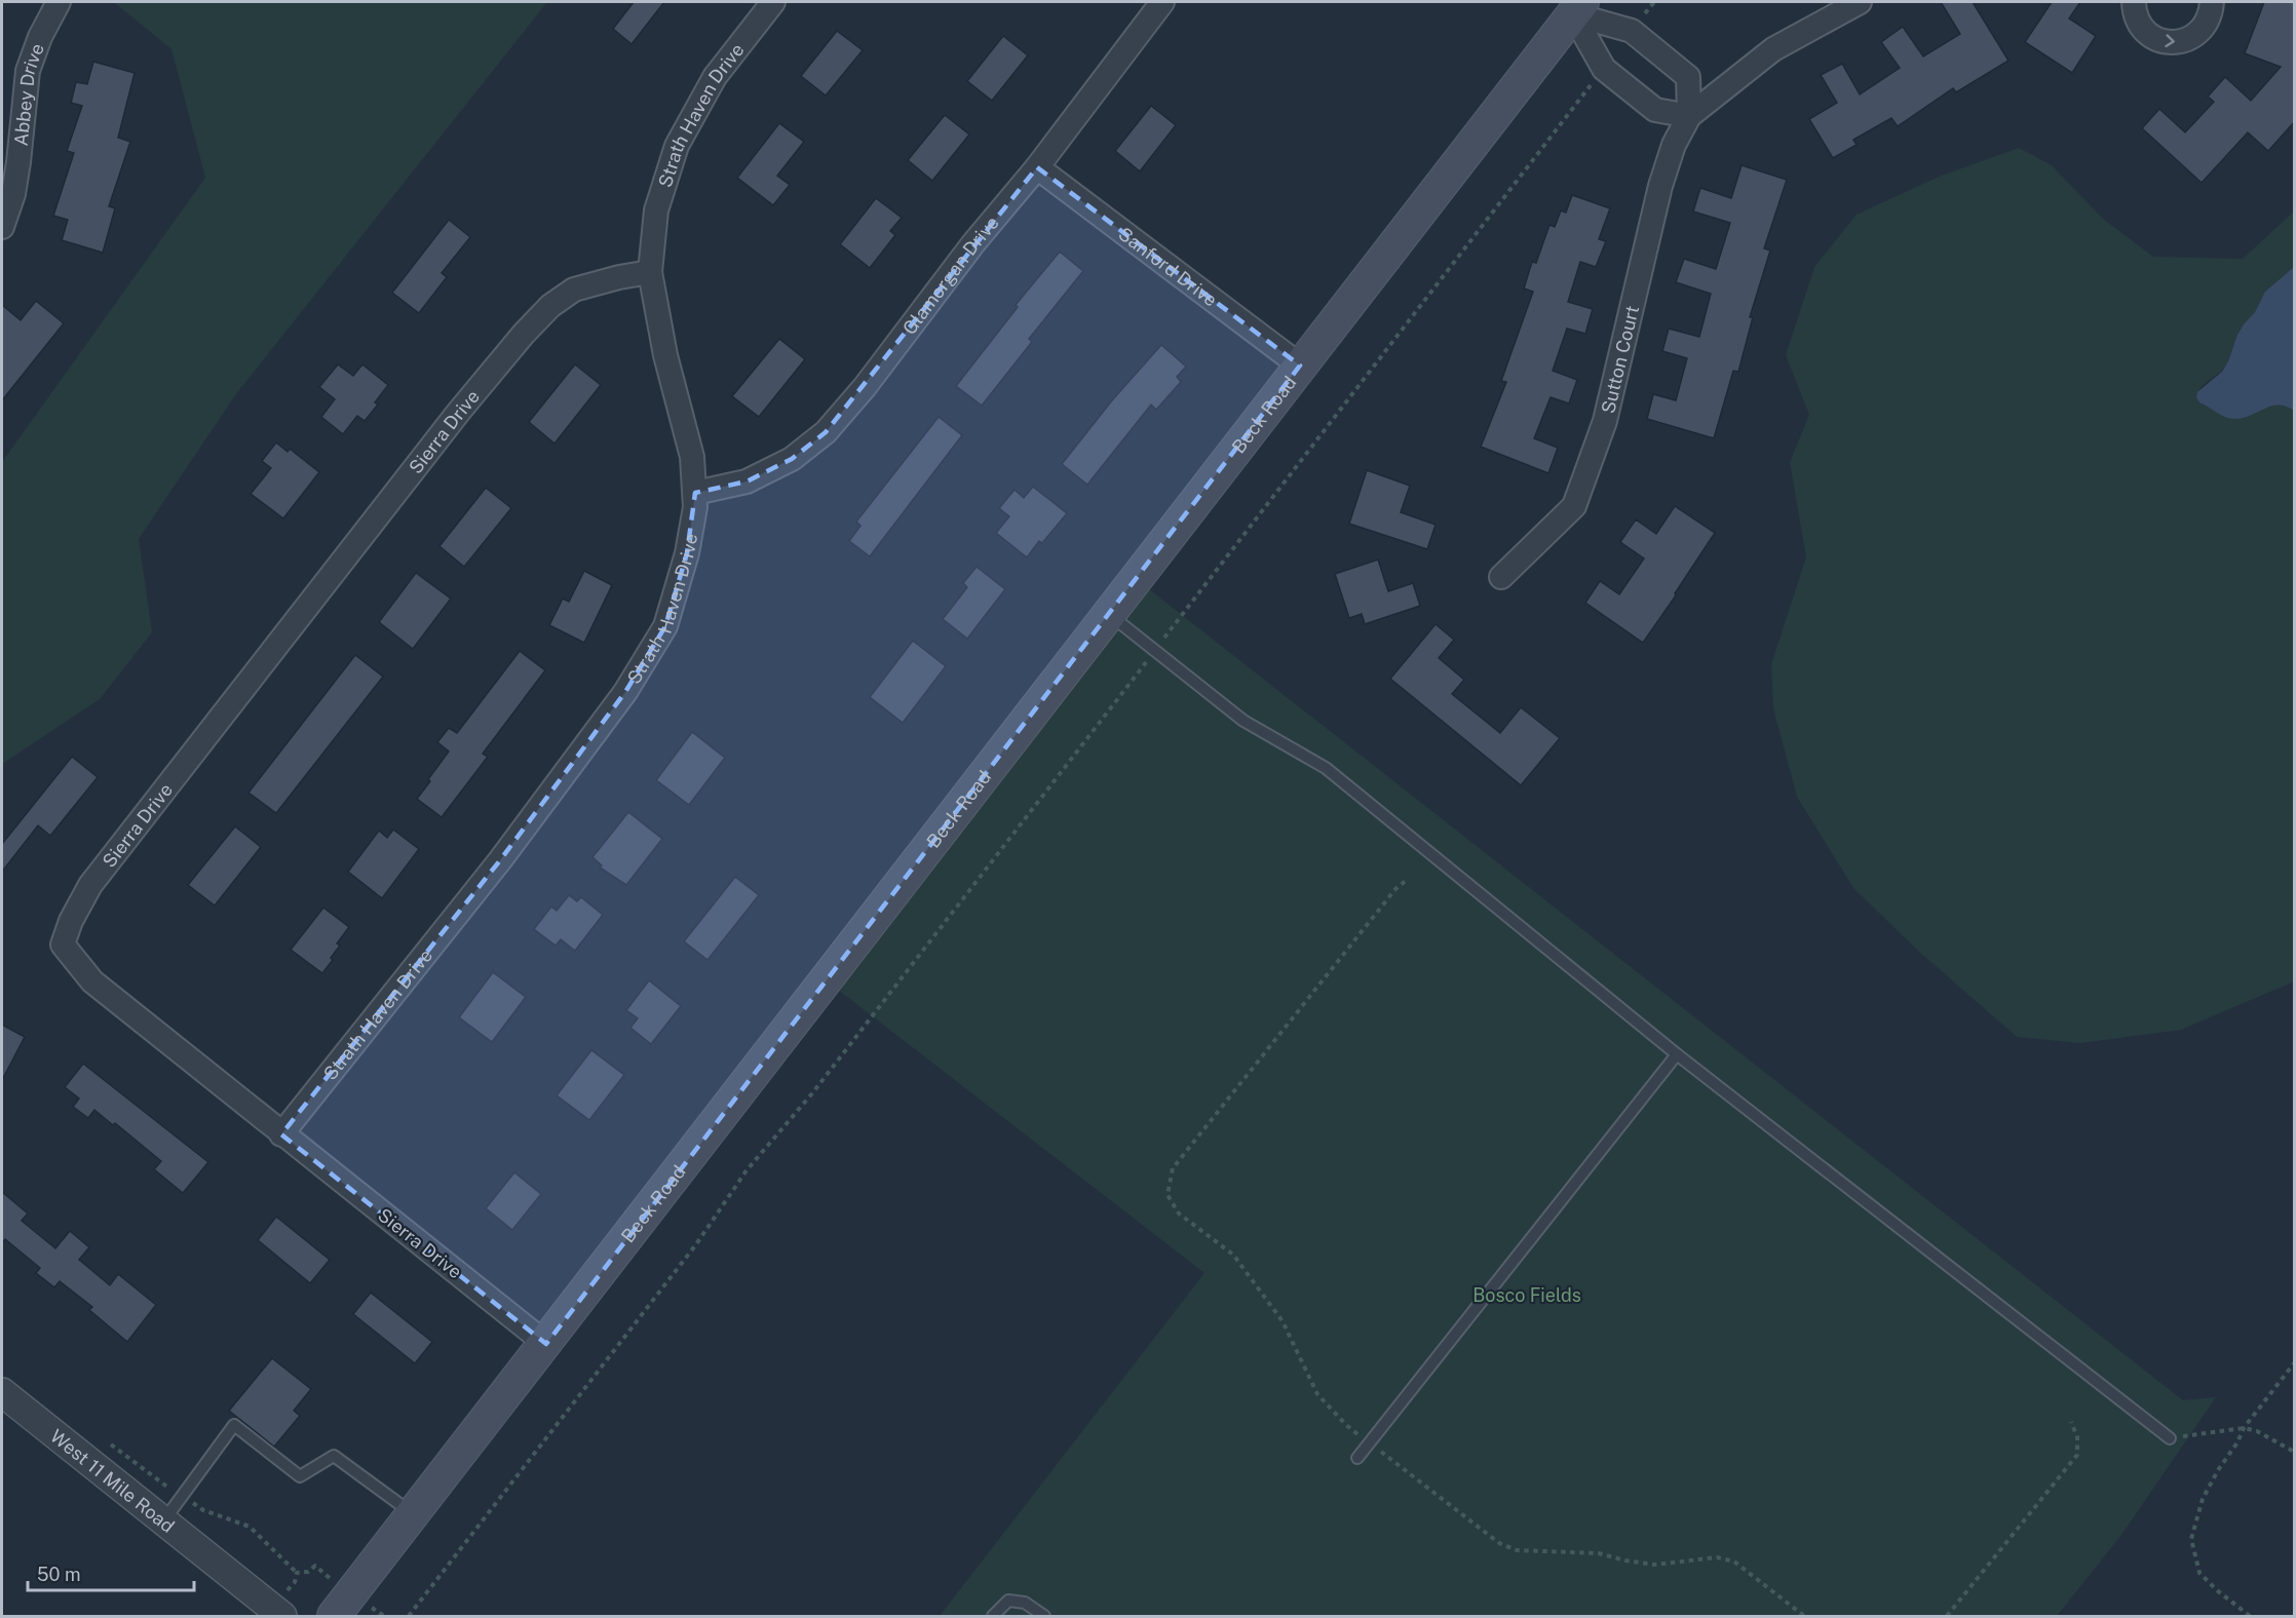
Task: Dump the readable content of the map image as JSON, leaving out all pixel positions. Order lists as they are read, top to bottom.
{
  "streets": {
    "main road": ["Beck Road"],
    "street": [
      "Abbey Drive",
      "Strath Haven Drive",
      "Sanford Drive",
      "Glamorgan Drive",
      "Sutton Court",
      "Sierra Drive",
      "West 11 Mile Road"
    ]
  },
  "crossings": [
    ["Strath Haven Drive", "Glamorgan Drive"],
    ["Strath Haven Drive", "Sierra Drive"],
    ["Sanford Drive", "Glamorgan Drive"],
    ["Sanford Drive", "Beck Road"],
    ["Sutton Court", "Beck Road"],
    ["Beck Road", "Sierra Drive"]
  ],
  "parks": ["Bosco Fields"],
  "scale_bar": "50 m"
}
